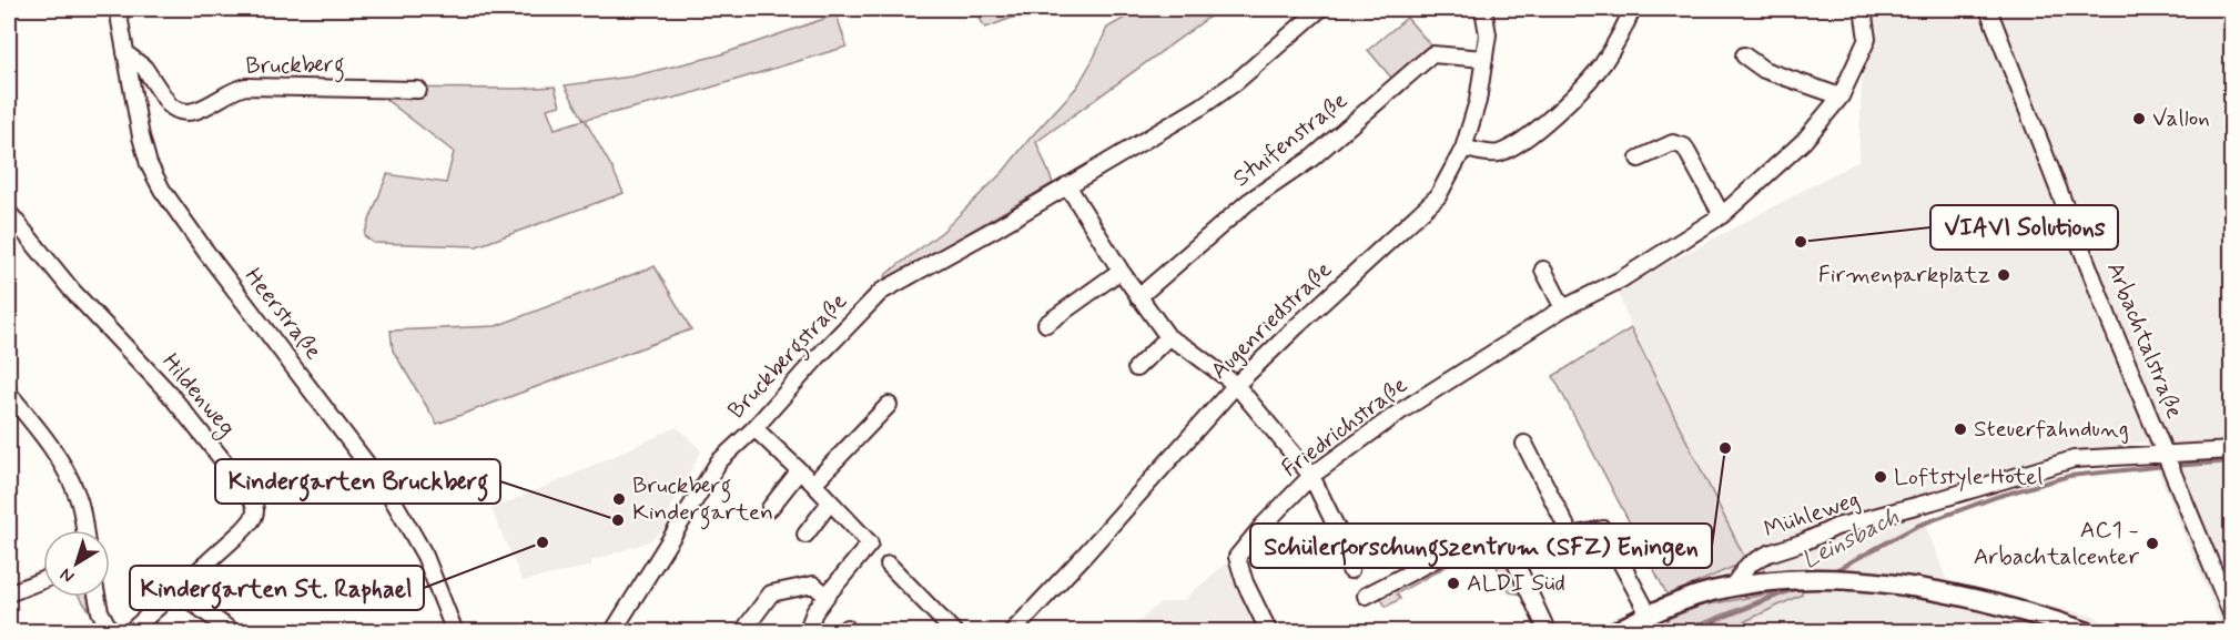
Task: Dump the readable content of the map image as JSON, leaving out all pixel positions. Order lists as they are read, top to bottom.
{
  "streets": {
    "street": [
      "Bruckberg",
      "Stuifenstraße",
      "Heerstraße",
      "Augenriedstraße",
      "Arbachtalstraße",
      "Bruckbergstraße",
      "Hildenweg",
      "Friedrichstraße",
      "Mühleweg"
    ]
  },
  "crossings": [
    ["Bruckberg", "Heerstraße"],
    ["Stuifenstraße", "Augenriedstraße"],
    ["Arbachtalstraße", "Mühleweg"]
  ],
  "water": ["Leinsbach"],
  "places": [
    "Vallon",
    "VIAVI Solutions",
    "Firmenparkplatz",
    "Steuerfahndung",
    "Schülerforschungszentrum (SFZ) Eningen",
    "Loftstyle Hotel",
    "Bruckberg Kindergarten",
    "Kindergarten Bruckberg",
    "Kindergarten St. Raphael",
    "AC1 - Arbachtalcenter",
    "ALDI Süd"
  ],
  "north": "bottom left"
}
